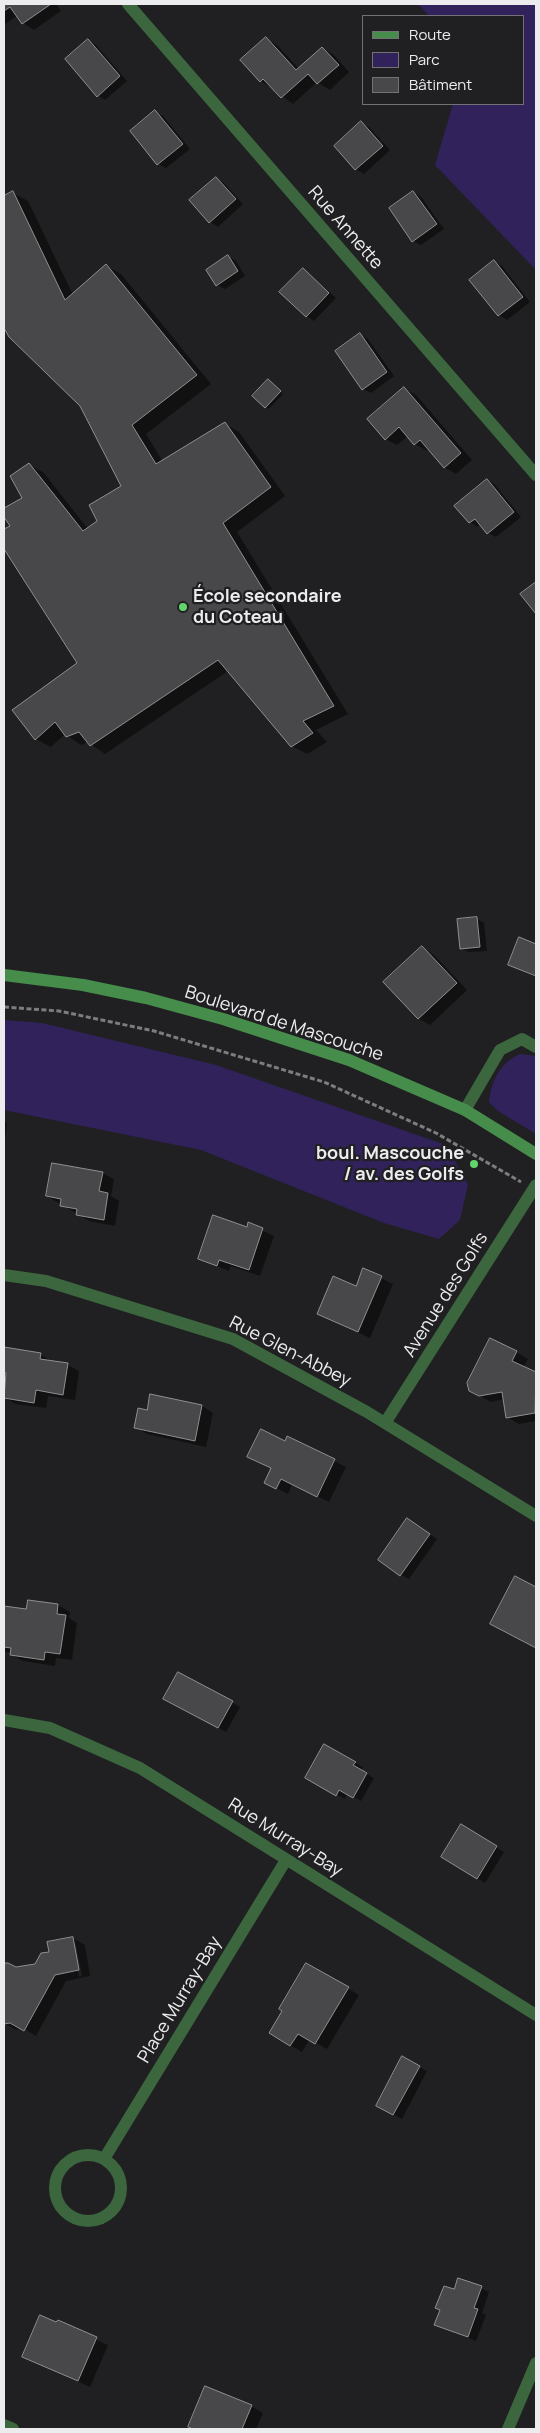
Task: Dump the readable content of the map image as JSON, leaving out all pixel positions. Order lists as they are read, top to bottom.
{
  "streets": {
    "street": [
      "Rue Annette",
      "Boulevard de Mascouche",
      "Avenue des Golfs",
      "Rue Glen-Abbey",
      "Rue Murray-Bay",
      "Place Murray-Bay"
    ]
  },
  "crossings": [
    ["Avenue des Golfs", "Rue Glen-Abbey"],
    ["Rue Murray-Bay", "Place Murray-Bay"]
  ],
  "places": ["École secondaire du Coteau", "boul. Mascouche / av. des Golfs"],
  "legend": ["Route", "Parc", "Bâtiment"]
}
